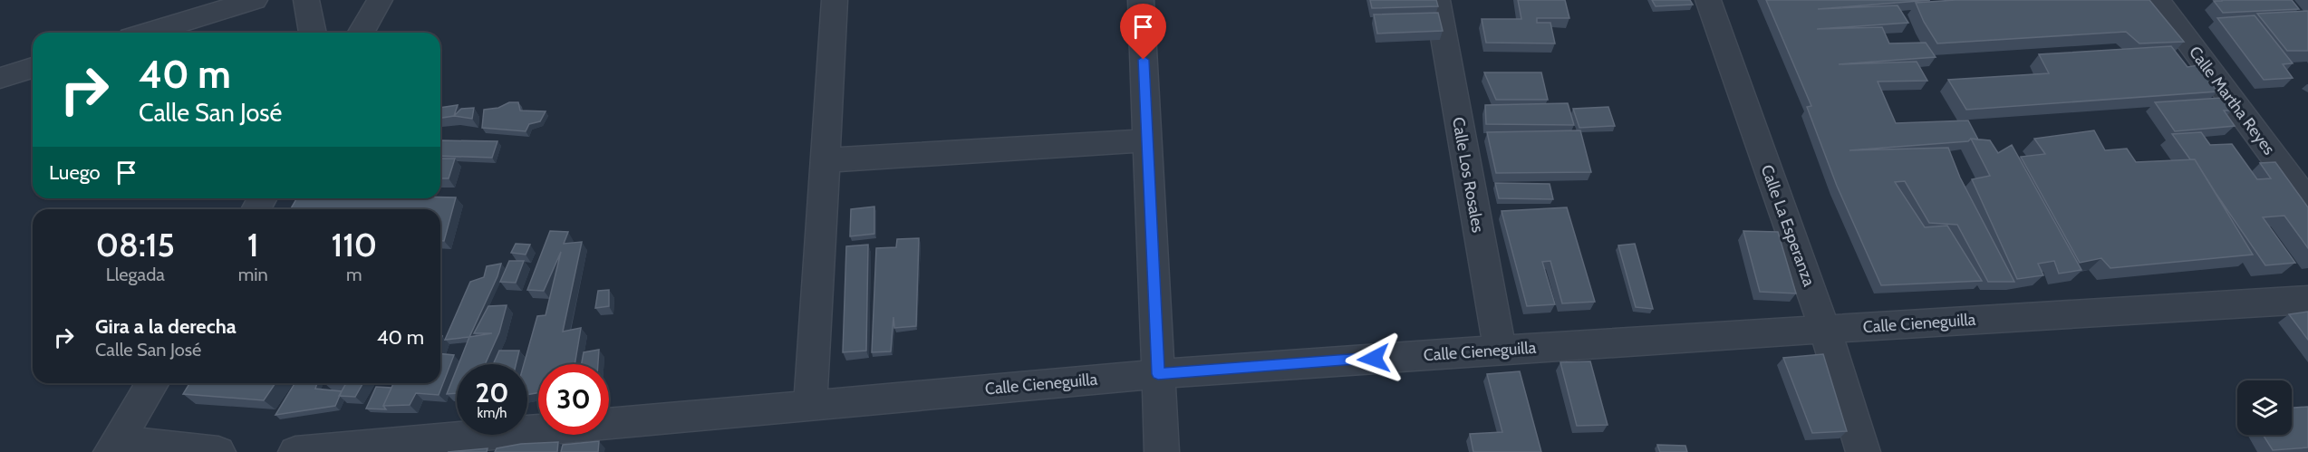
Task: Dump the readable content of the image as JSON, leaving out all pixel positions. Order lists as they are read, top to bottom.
{
  "streets": {
    "street": [
      "Calle Martha Reyes",
      "Calle Los Rosales",
      "Calle La Esperanza",
      "Calle Cieneguilla"
    ]
  },
  "crossings": [
    ["Calle Los Rosales", "Calle Cieneguilla"],
    ["Calle La Esperanza", "Calle Cieneguilla"]
  ],
  "page": {
    "turn": ["40 m", "Calle San José"],
    "then": "Luego",
    "eta": [
      "08:15",
      "Llegada",
      "1",
      "min",
      "110",
      "m"
    ],
    "list": [
      {
        "name": "Gira a la derecha",
        "note": "Calle San José",
        "value": "40 m"
      }
    ],
    "speed": "20 km/h",
    "limit": "30"
  }
}
